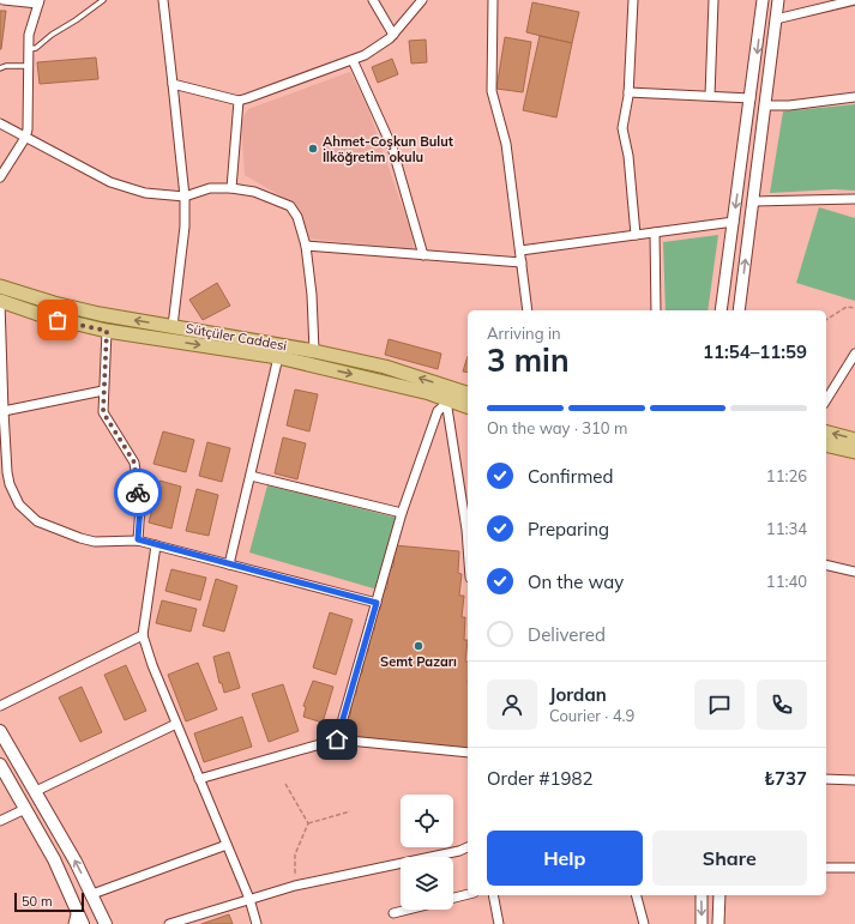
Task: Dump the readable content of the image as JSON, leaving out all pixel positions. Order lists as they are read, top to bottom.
{
  "streets": {
    "main road": ["Sütçüler Caddesi"]
  },
  "places": ["Ahmet-Coşkun Bulut İlköğretim okulu", "Semt Pazarı"],
  "scale_bar": "50 m",
  "page": {
    "heading": ["3 min", "Arriving in", "11:54–11:59"],
    "panel": [
      "Jordan",
      "Courier · 4.9",
      "Order #1982",
      "₺737"
    ],
    "bar": "On the way · 310 m",
    "list": [
      ["Confirmed", "11:26"],
      ["Preparing", "11:34"],
      ["On the way", "11:40"],
      "Delivered"
    ],
    "buttons": ["Help", "Share"],
    "scale": "50 m"
  }
}
